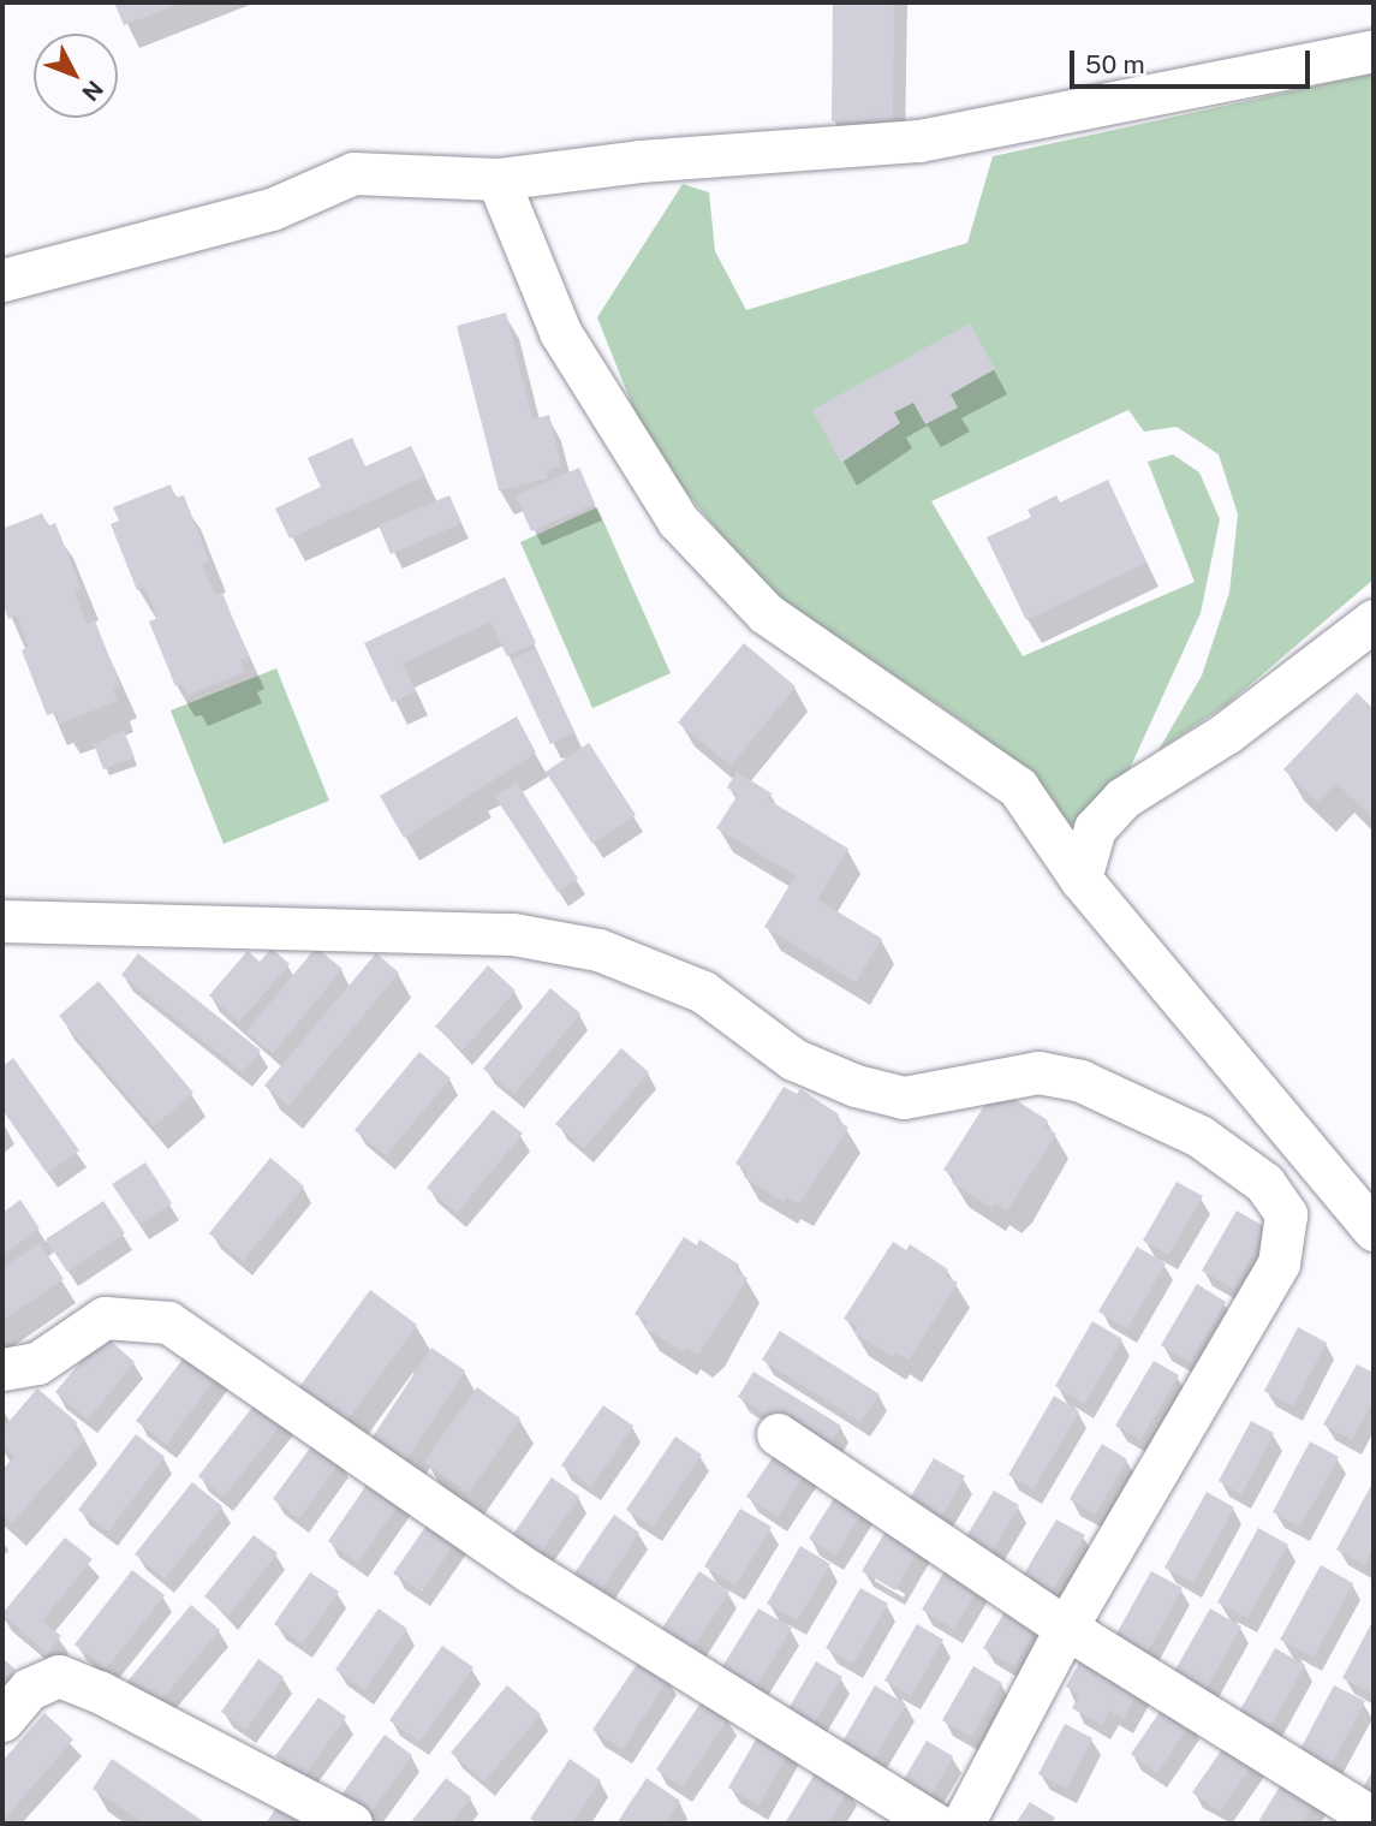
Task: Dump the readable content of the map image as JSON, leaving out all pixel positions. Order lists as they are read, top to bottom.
{
  "scale_bar": "50 m",
  "north": "bottom right"
}
